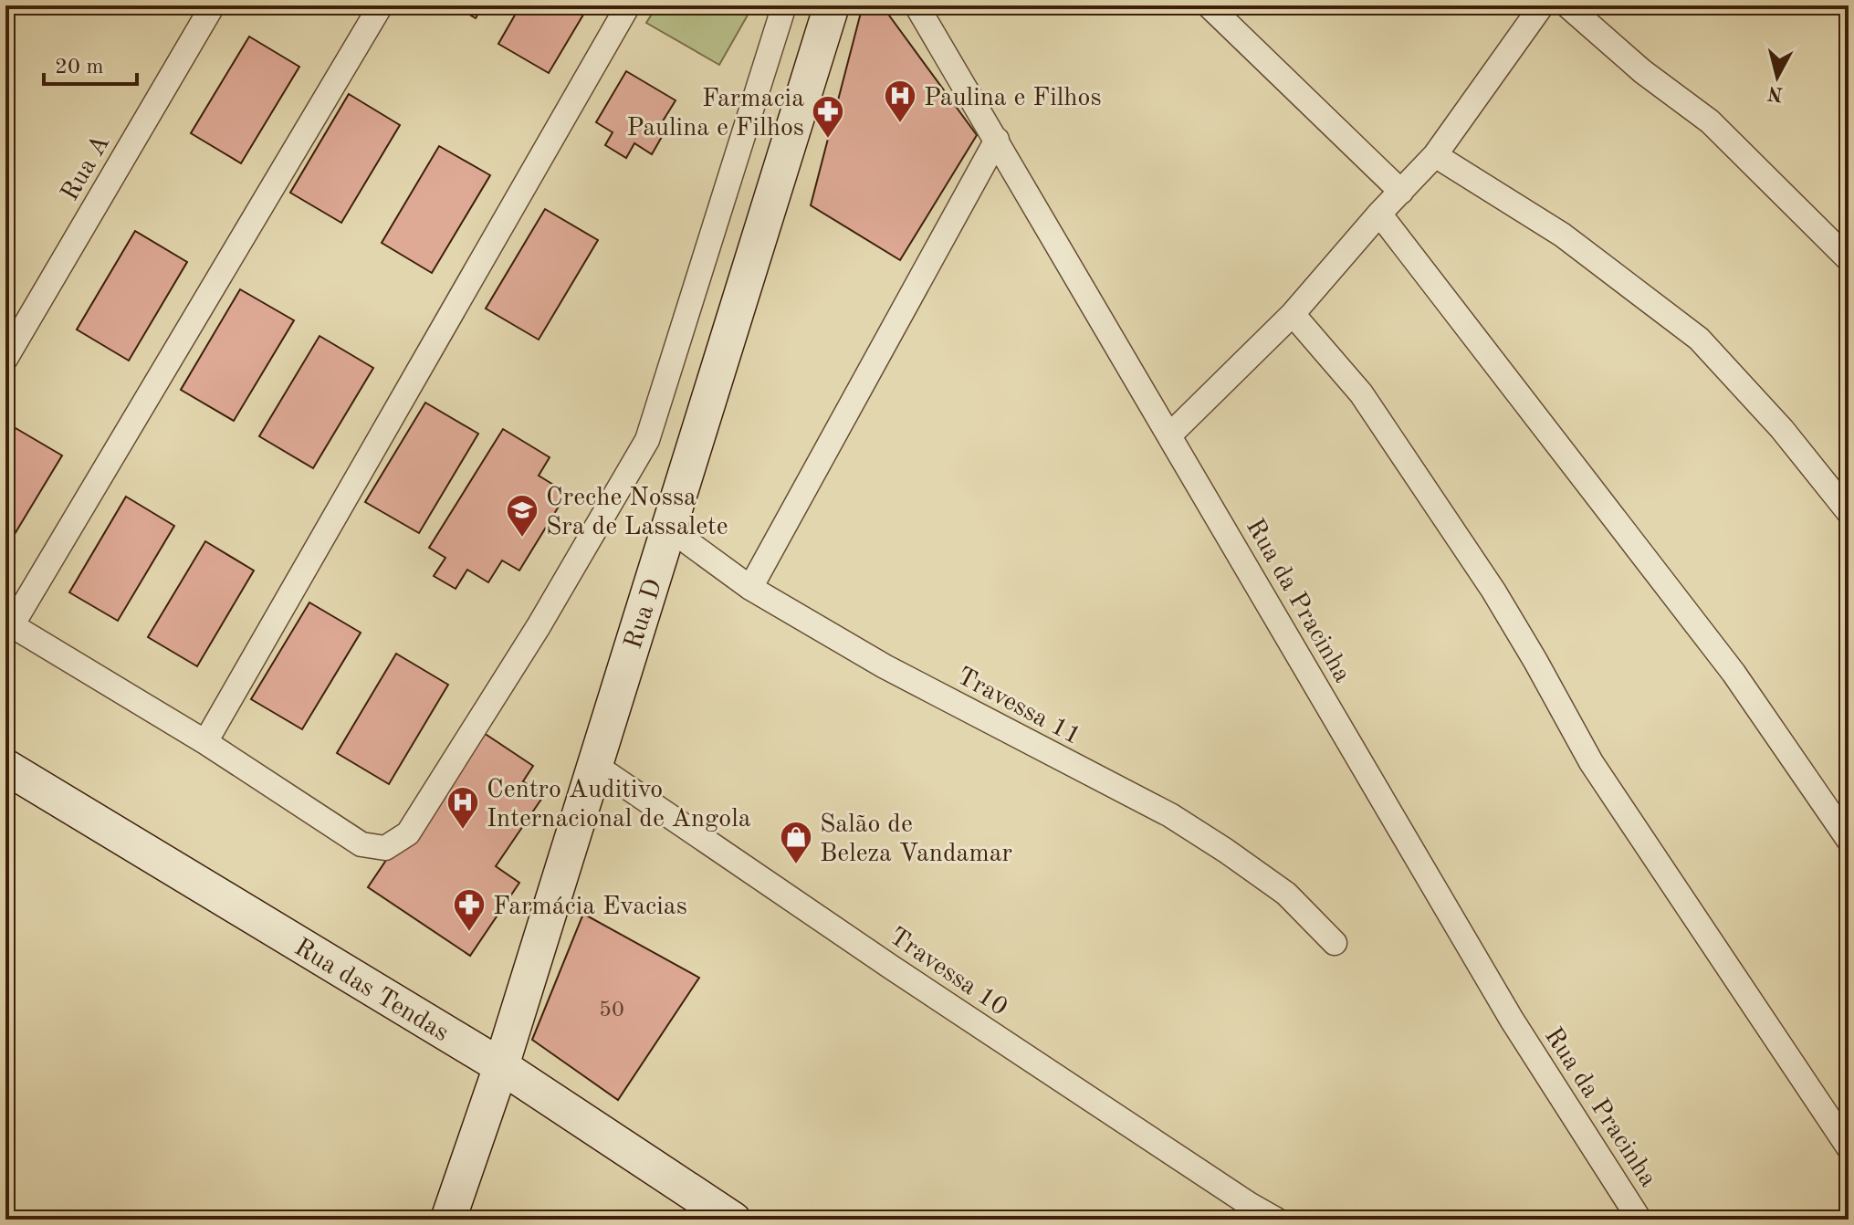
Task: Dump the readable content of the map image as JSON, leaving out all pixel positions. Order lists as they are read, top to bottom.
{
  "streets": {
    "street": [
      "Rua A",
      "Rua da Pracinha",
      "Rua D",
      "Travessa 11",
      "Travessa 10",
      "Rua das Tendas"
    ]
  },
  "crossings": [
    ["Rua D", "Travessa 11"],
    ["Rua D", "Travessa 10"],
    ["Rua D", "Rua das Tendas"]
  ],
  "places": {
    "hospital": ["Paulina e Filhos", "Centro Auditivo Internacional de Angola"],
    "pharmacy": ["Farmacia Paulina e Filhos", "Farmácia Evacias"],
    "school or university": ["Creche Nossa Sra de Lassalete"],
    "shop": ["Salão de Beleza Vandamar"]
  },
  "house_numbers": ["50"],
  "scale_bar": "20 m",
  "north": "bottom"
}
